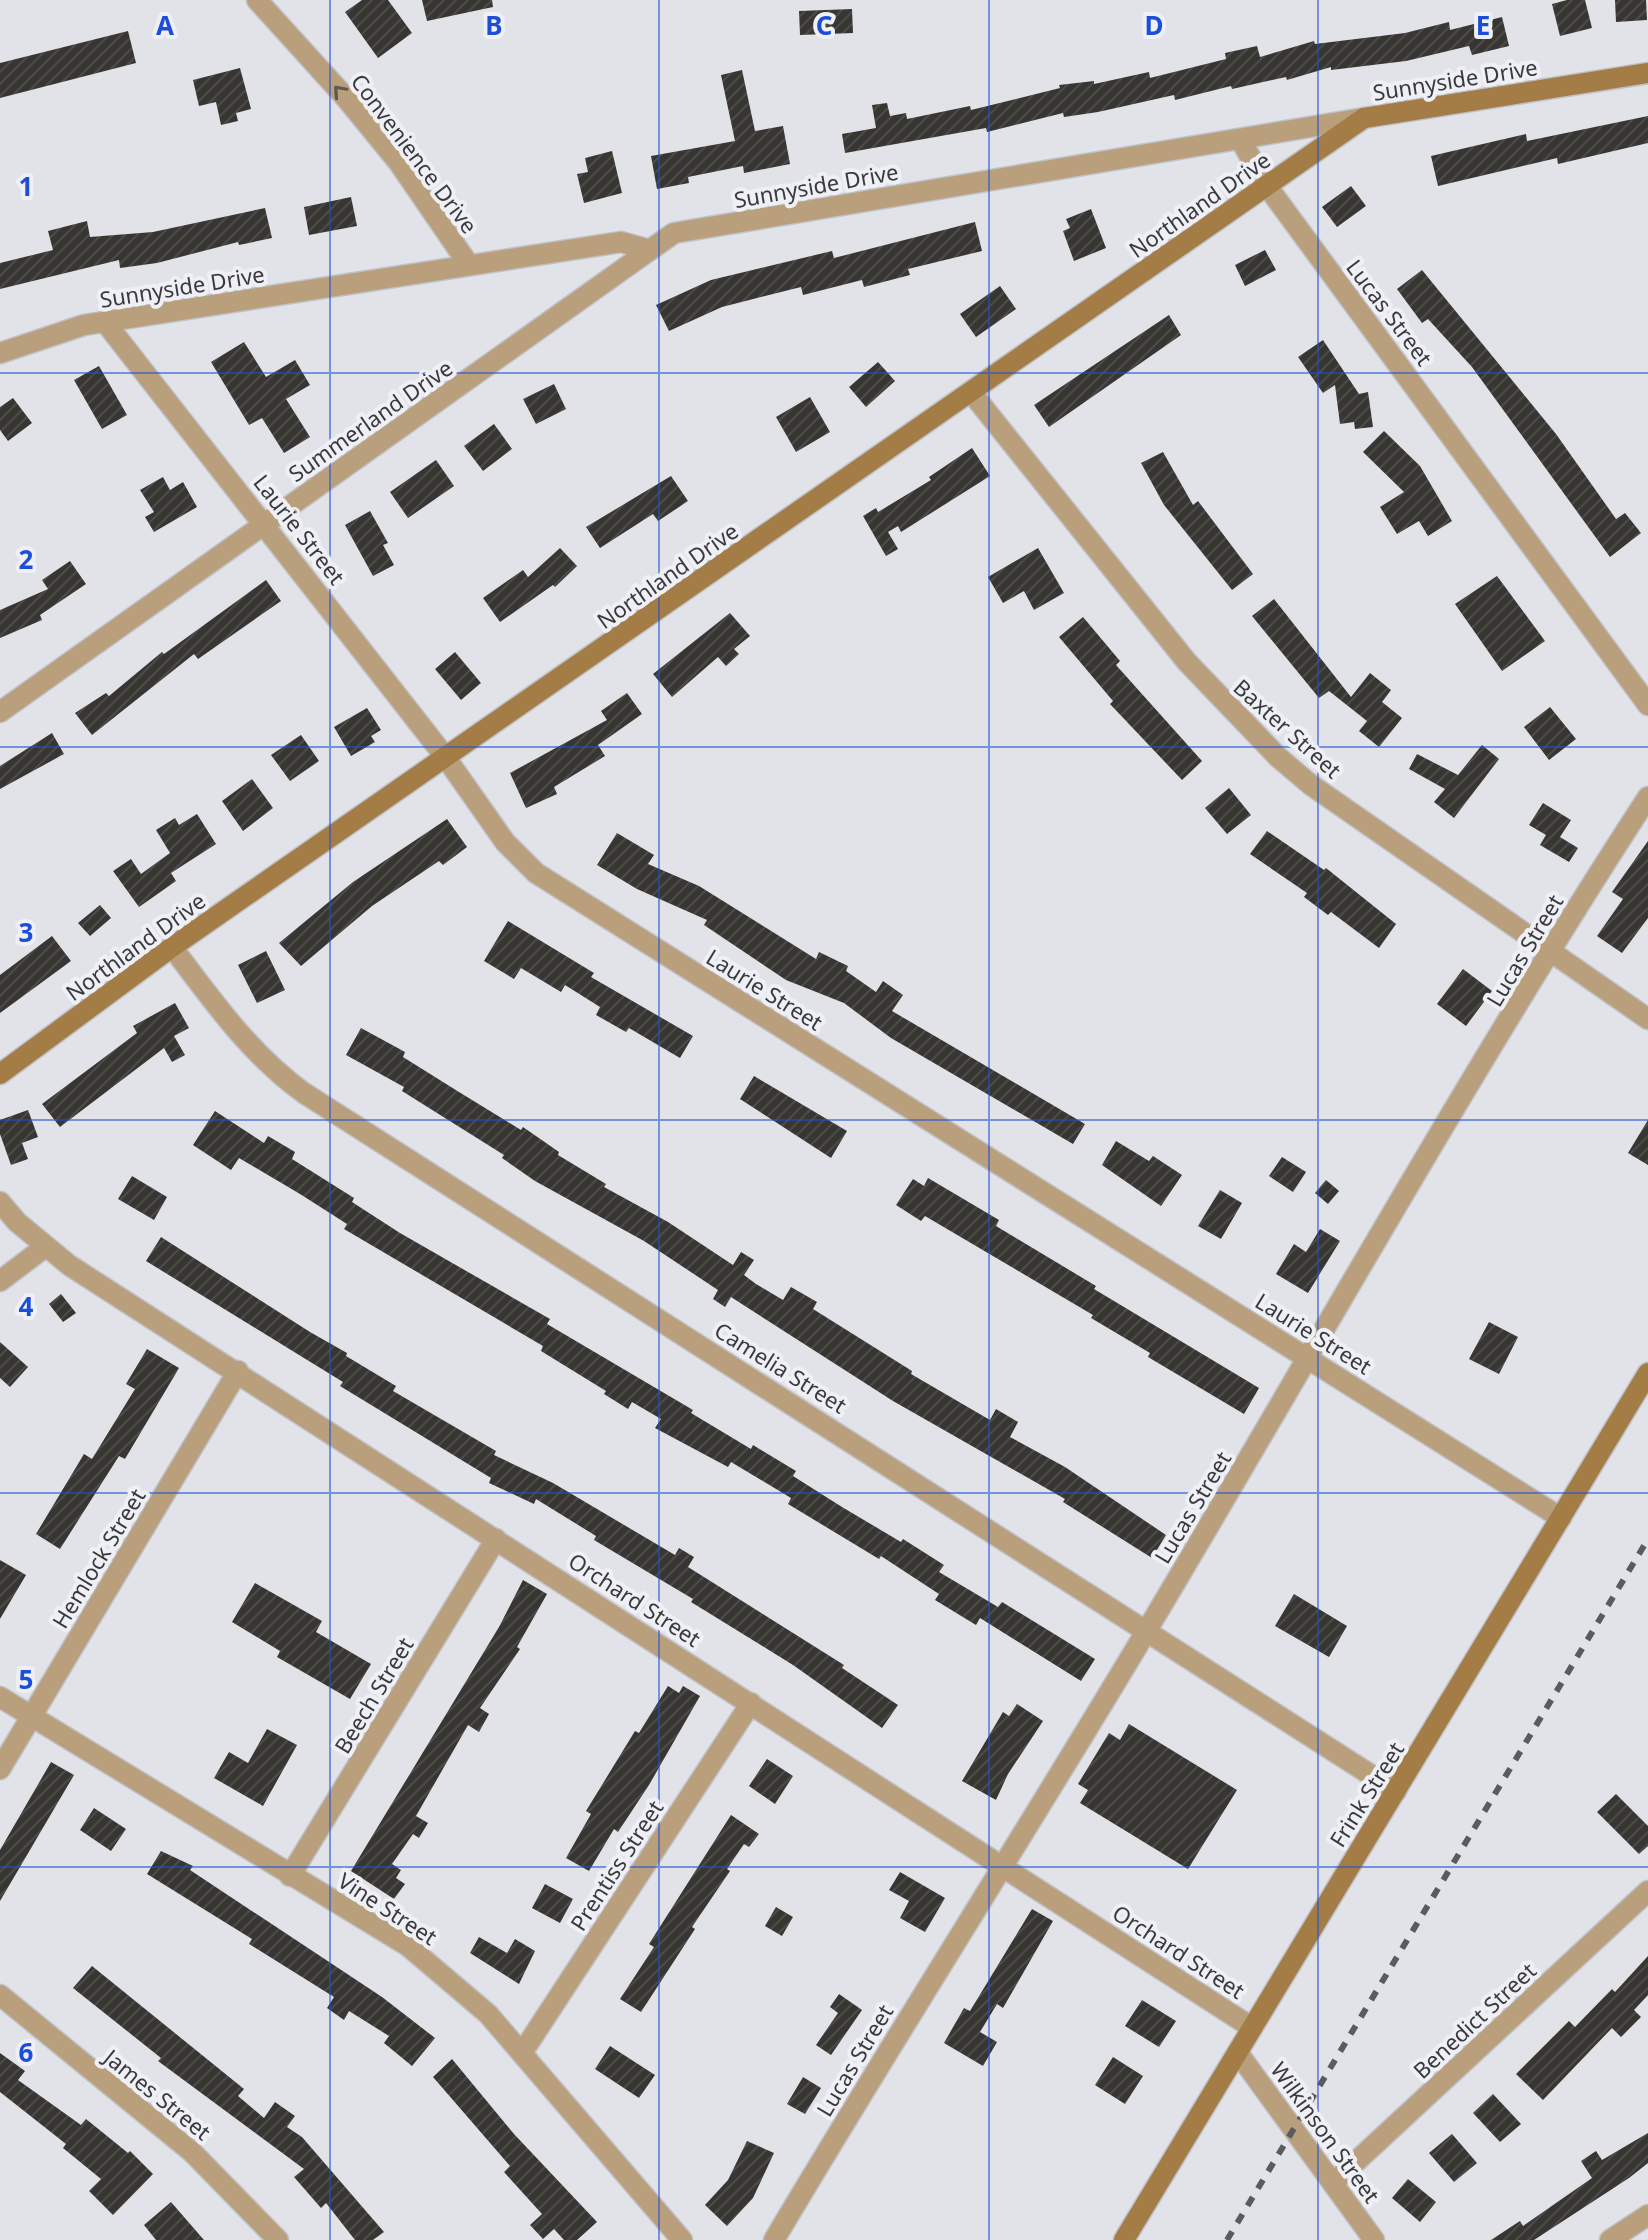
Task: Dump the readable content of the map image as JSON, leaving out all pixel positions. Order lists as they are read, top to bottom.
{
  "streets": {
    "street": [
      "Sunnyside Drive",
      "Convenience Drive",
      "Northland Drive",
      "Lucas Street",
      "Summerland Drive",
      "Laurie Street",
      "Baxter Street",
      "Camelia Street",
      "Hemlock Street",
      "Orchard Street",
      "Beech Street",
      "Frink Street",
      "Prentiss Street",
      "Vine Street",
      "Benedict Street",
      "James Street",
      "Wilkinson Street"
    ]
  },
  "crossings": [
    ["Sunnyside Drive", "Convenience Drive"],
    ["Sunnyside Drive", "Northland Drive"],
    ["Sunnyside Drive", "Lucas Street"],
    ["Sunnyside Drive", "Summerland Drive"],
    ["Sunnyside Drive", "Laurie Street"],
    ["Northland Drive", "Lucas Street"],
    ["Northland Drive", "Laurie Street"],
    ["Northland Drive", "Baxter Street"],
    ["Northland Drive", "Camelia Street"],
    ["Lucas Street", "Laurie Street"],
    ["Lucas Street", "Baxter Street"],
    ["Lucas Street", "Camelia Street"],
    ["Lucas Street", "Orchard Street"],
    ["Summerland Drive", "Laurie Street"],
    ["Laurie Street", "Frink Street"],
    ["Camelia Street", "Frink Street"],
    ["Hemlock Street", "Orchard Street"],
    ["Hemlock Street", "Vine Street"],
    ["Orchard Street", "Beech Street"],
    ["Orchard Street", "Frink Street"],
    ["Orchard Street", "Prentiss Street"],
    ["Beech Street", "Vine Street"],
    ["Frink Street", "Wilkinson Street"],
    ["Prentiss Street", "Vine Street"],
    ["Benedict Street", "Wilkinson Street"]
  ],
  "one_way": ["Convenience Drive"],
  "grid": {
    "columns": [
      "A",
      "B",
      "C",
      "D",
      "E"
    ],
    "rows": [
      "1",
      "2",
      "3",
      "4",
      "5",
      "6"
    ]
  }
}
